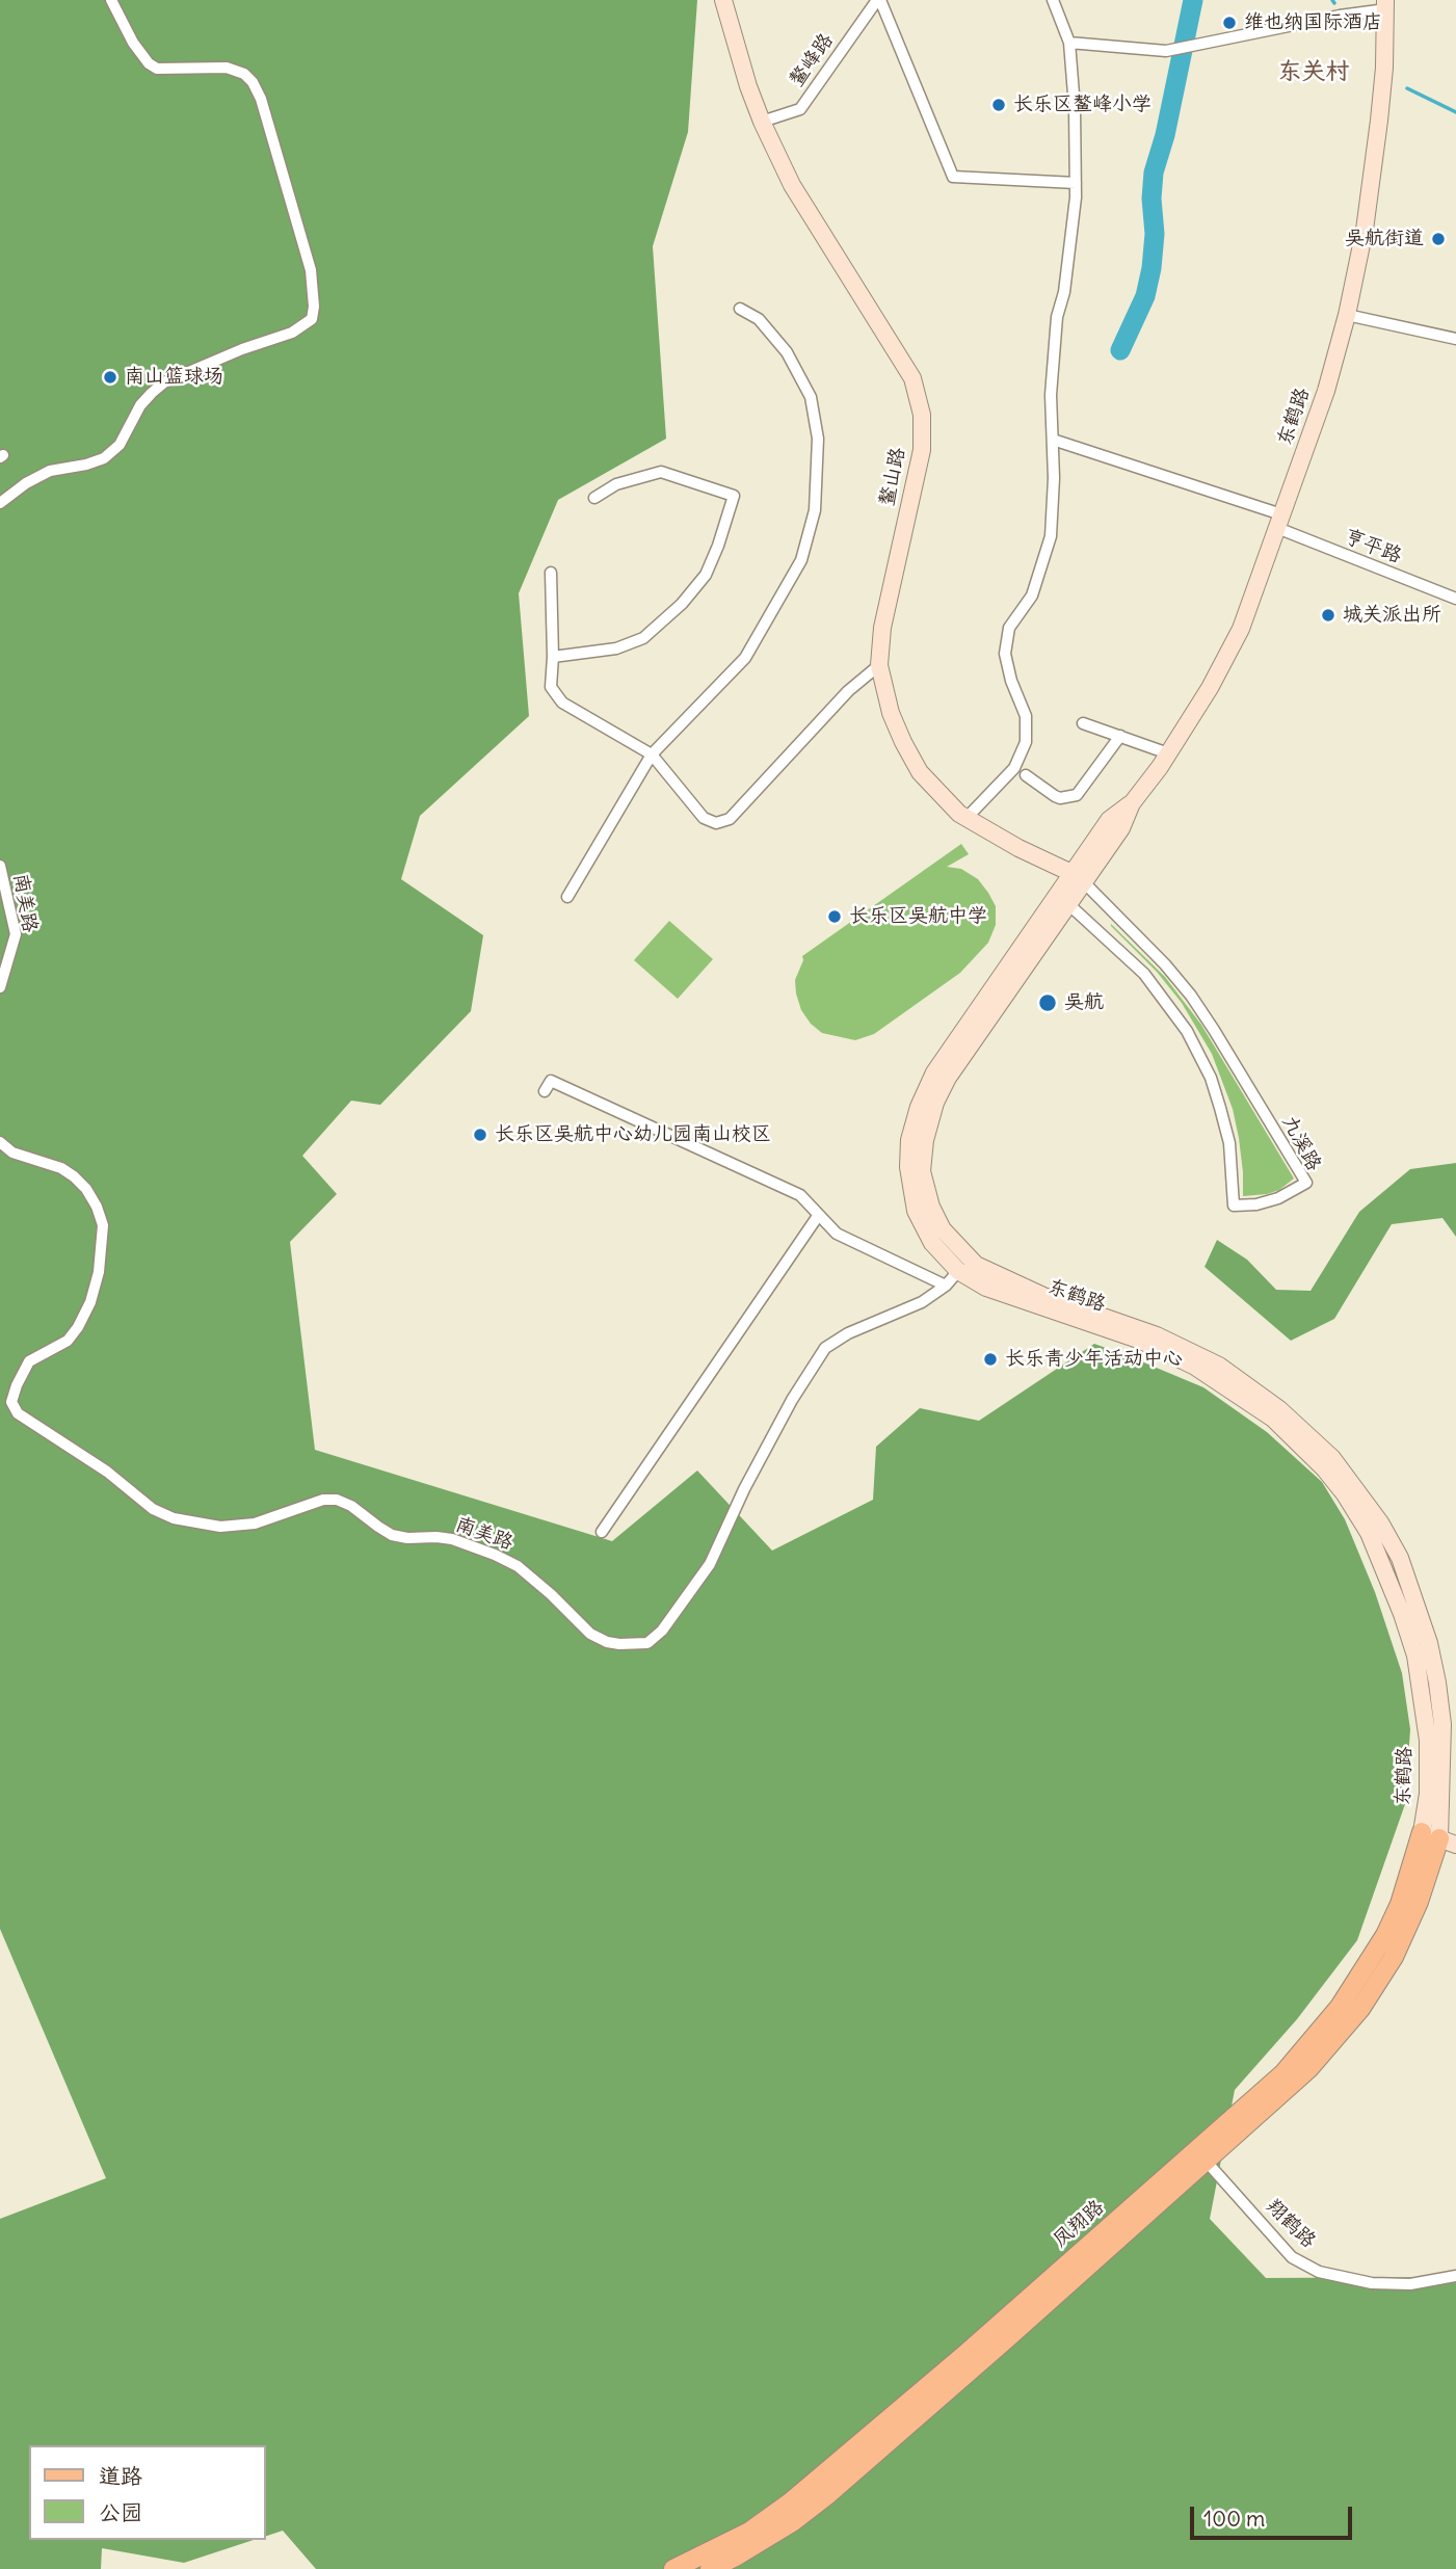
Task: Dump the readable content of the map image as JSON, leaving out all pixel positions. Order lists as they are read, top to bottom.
{
  "streets": {
    "main road": ["东鹤路", "鳌山路", "凤翔路"],
    "street": [
      "鳌峰路",
      "亨平路",
      "南美路",
      "九溪路",
      "翔鹤路"
    ]
  },
  "crossings": [
    ["鳌峰路", "鳌山路"],
    ["东鹤路", "鳌山路"],
    ["东鹤路", "亨平路"],
    ["东鹤路", "南美路"],
    ["东鹤路", "九溪路"],
    ["东鹤路", "凤翔路"],
    ["鳌山路", "九溪路"],
    ["凤翔路", "翔鹤路"]
  ],
  "districts": ["东关村"],
  "places": [
    "维也纳国际酒店",
    "长乐区鳌峰小学",
    "吴航街道",
    "南山篮球场",
    "城关派出所",
    "长乐区吴航中学",
    "吴航",
    "长乐区吴航中心幼儿园南山校区",
    "长乐青少年活动中心"
  ],
  "legend": ["道路", "公园"],
  "scale_bar": "100 m"
}
